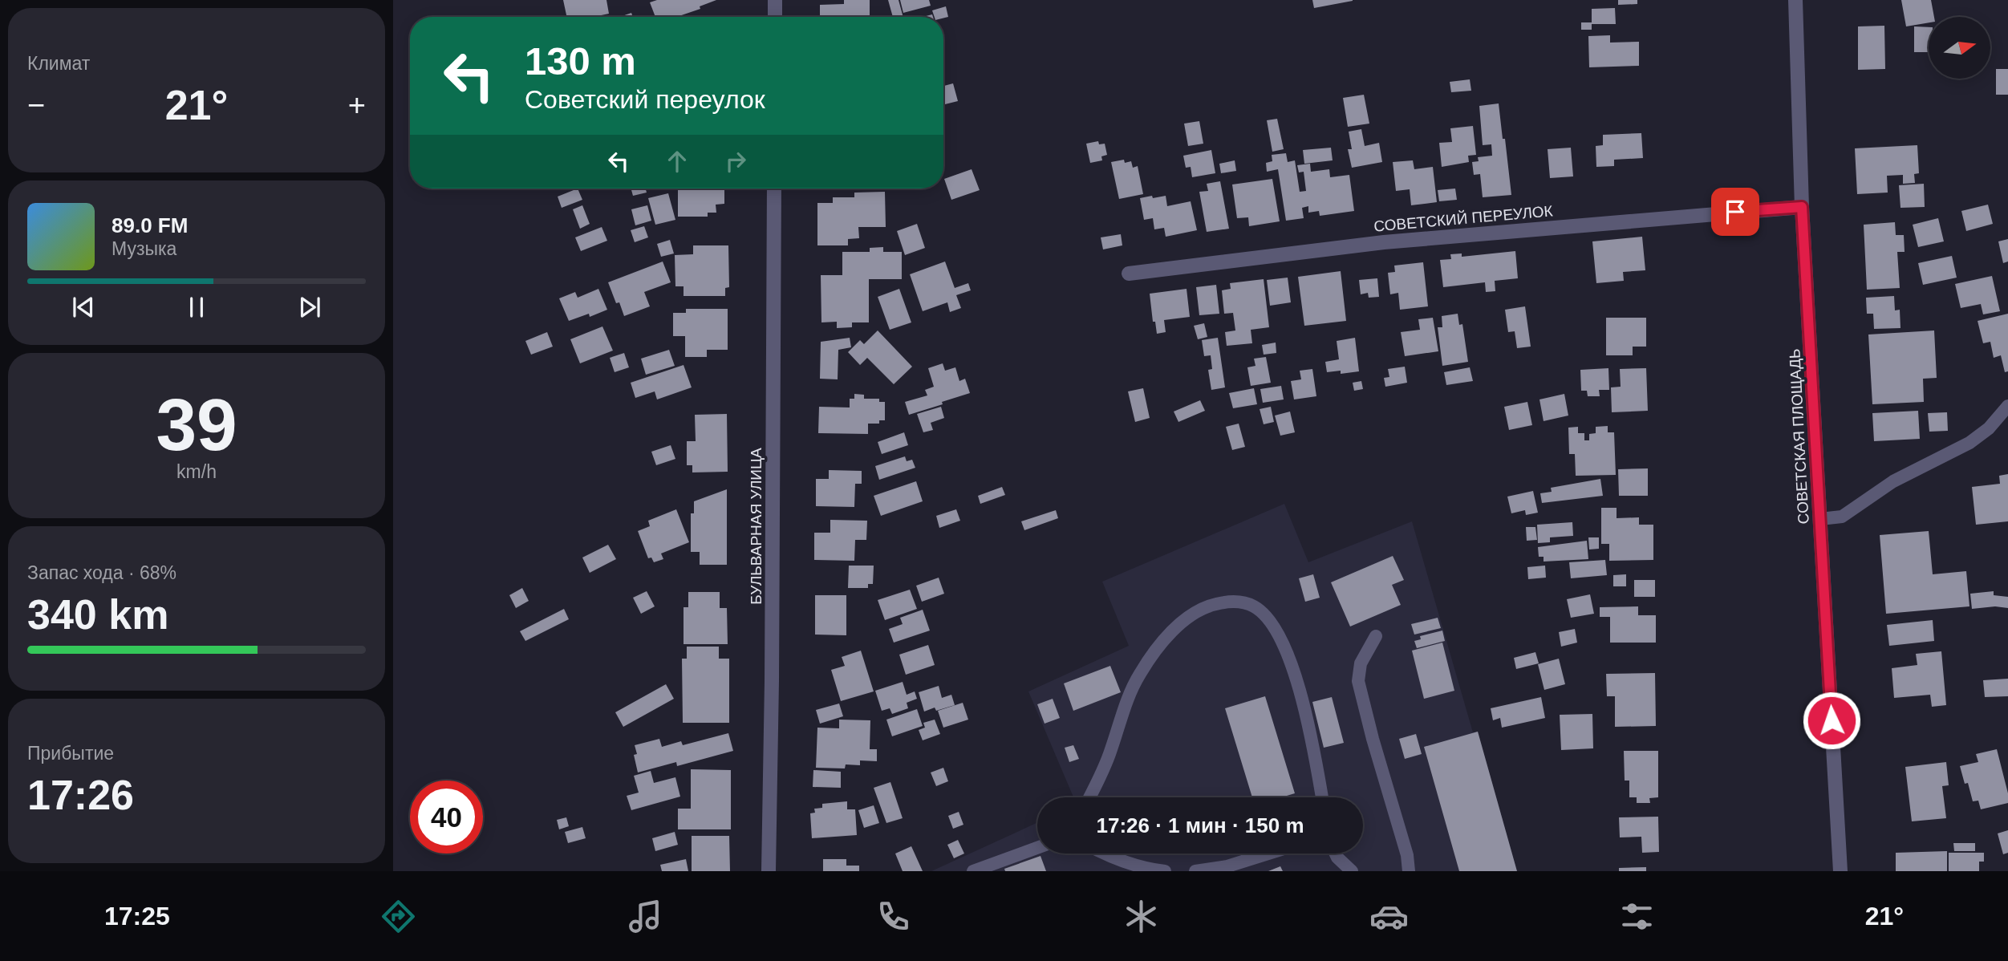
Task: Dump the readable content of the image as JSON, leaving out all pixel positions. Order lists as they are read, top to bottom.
{
  "streets": {
    "street": ["СОВЕТСКИЙ ПЕРЕУЛОК", "СОВЕТСКАЯ ПЛОЩАДЬ", "БУЛЬВАРНАЯ УЛИЦА"]
  },
  "crossings": [
    ["СОВЕТСКИЙ ПЕРЕУЛОК", "СОВЕТСКАЯ ПЛОЩАДЬ"]
  ],
  "north": "right",
  "page": {
    "tile": [
      "Климат",
      ["39", "km/h"],
      ["Запас хода · 68%", "340 km"],
      ["Прибытие", "17:26"]
    ],
    "turn": ["130 m", "Советский переулок"],
    "heat": ["−", "21°", "+"],
    "song": ["89.0 FM", "Музыка"],
    "limit": "40",
    "trip": "17:26 · 1 мин · 150 m",
    "tabs": ["17:25", "21°"]
  }
}
